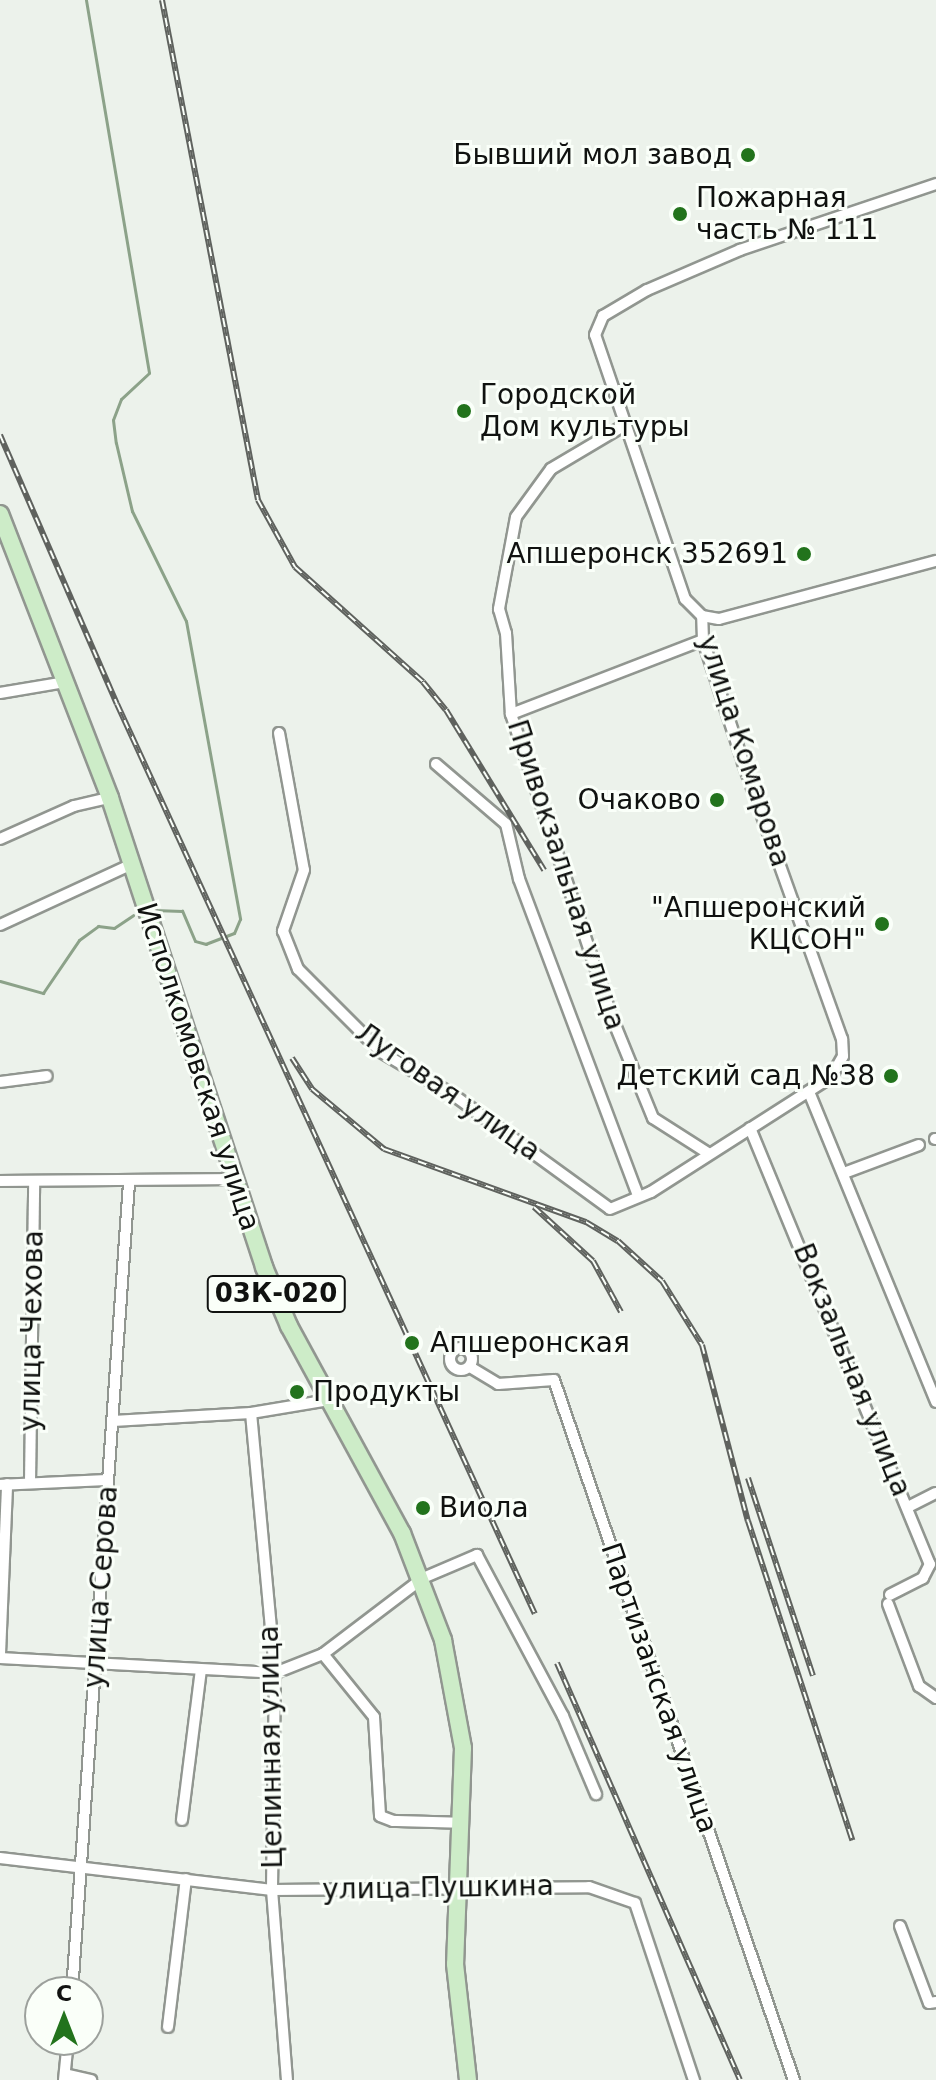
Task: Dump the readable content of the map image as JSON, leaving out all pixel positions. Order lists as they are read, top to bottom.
{
  "streets": {
    "main road": ["Исполкомовская улица", "03К-020"],
    "street": [
      "улица Комарова",
      "Привокзальная улица",
      "Луговая улица",
      "улица Чехова",
      "Вокзальная улица",
      "улица Серова",
      "Партизанская улица",
      "Целинная улица",
      "улица Пушкина"
    ]
  },
  "crossings": [
    ["улица Комарова", "Привокзальная улица"],
    ["Привокзальная улица", "Луговая улица"],
    ["Исполкомовская улица", "улица Пушкина"],
    ["улица Серова", "улица Пушкина"],
    ["Целинная улица", "улица Пушкина"]
  ],
  "places": [
    "Бывший мол завод",
    "Пожарная часть № 111",
    "Городской Дом культуры",
    "Апшеронск 352691",
    "Очаково",
    "\"Апшеронский КЦСОН\"",
    "Детский сад №38",
    "Апшеронская",
    "Продукты",
    "Виола"
  ],
  "north": "top"
}
